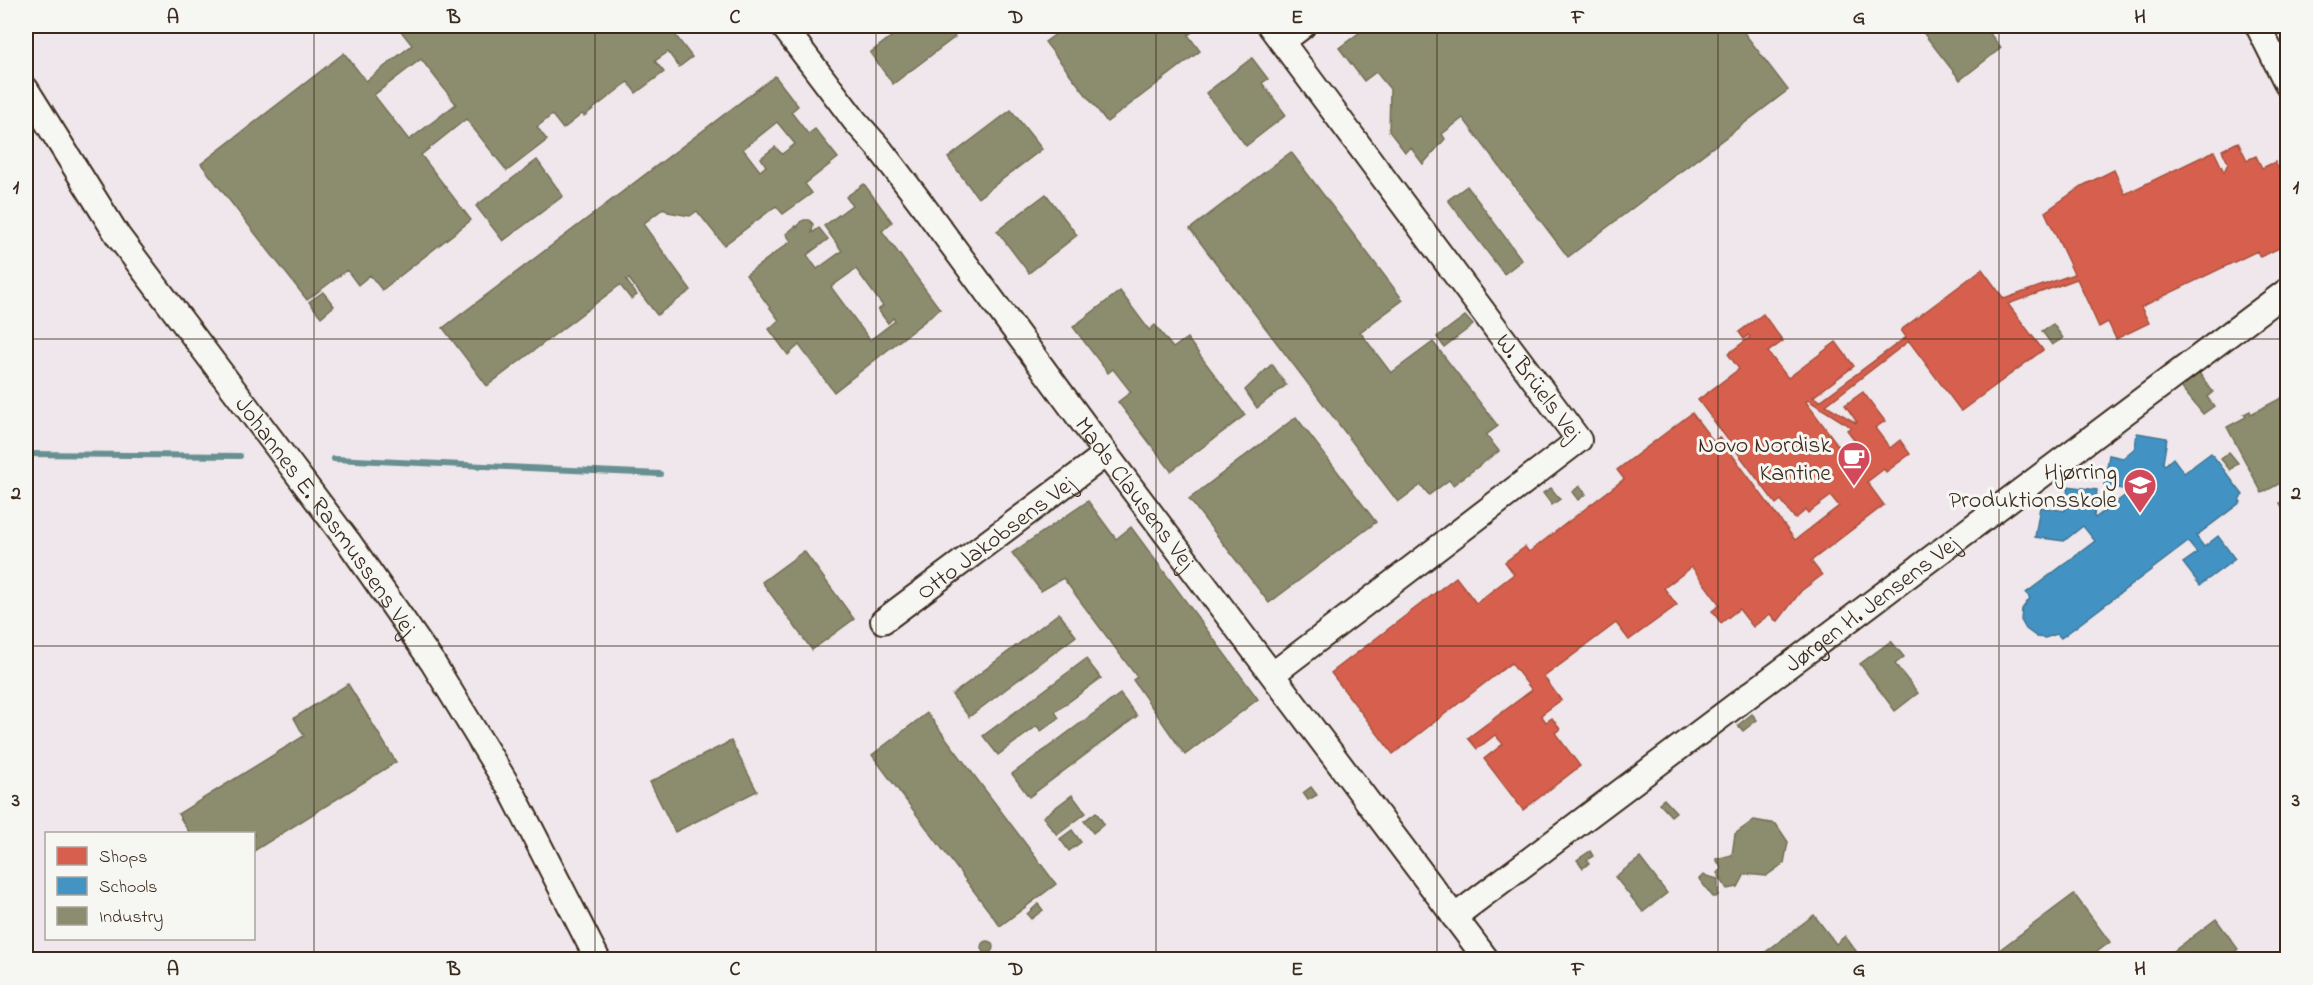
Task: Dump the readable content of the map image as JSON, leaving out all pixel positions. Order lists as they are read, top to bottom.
{
  "streets": {
    "street": [
      "W. Brüels Vej",
      "Mads Clausens Vej",
      "Johannes E. Rasmussens Vej",
      "Otto Jakobsens Vej",
      "Jørgen H. Jensens Vej"
    ]
  },
  "crossings": [
    ["W. Brüels Vej", "Mads Clausens Vej"],
    ["Mads Clausens Vej", "Otto Jakobsens Vej"],
    ["Mads Clausens Vej", "Jørgen H. Jensens Vej"]
  ],
  "places": {
    "cafe": ["Novo Nordisk Kantine"],
    "school or university": ["Hjørring Produktionsskole"]
  },
  "legend": ["Shops", "Schools", "Industry"],
  "grid": {
    "columns": [
      "A",
      "B",
      "C",
      "D",
      "E",
      "F",
      "G",
      "H"
    ],
    "rows": ["1", "2", "3"]
  }
}
